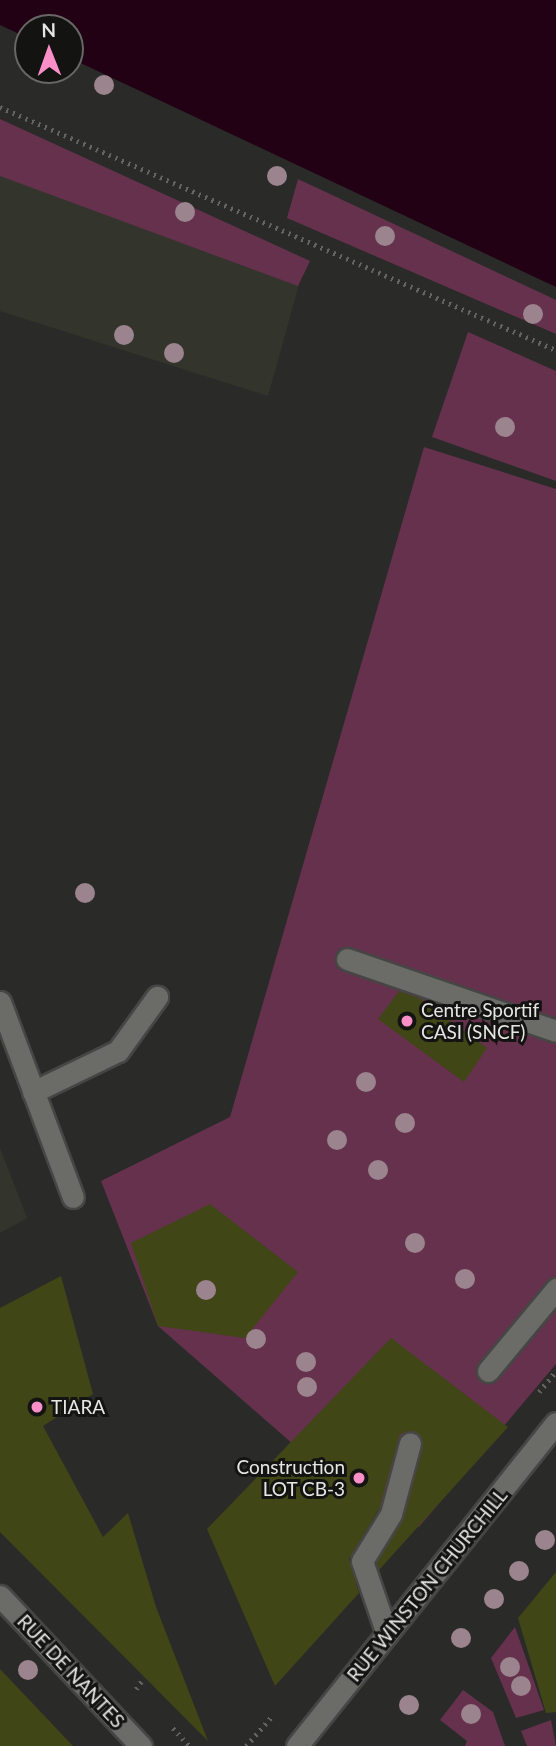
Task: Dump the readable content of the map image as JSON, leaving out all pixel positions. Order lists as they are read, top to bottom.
{
  "streets": {
    "street": ["RUE WINSTON CHURCHILL", "RUE DE NANTES"]
  },
  "places": ["Centre Sportif CASI (SNCF)", "TIARA", "Construction LOT CB-3"],
  "north": "top"
}
